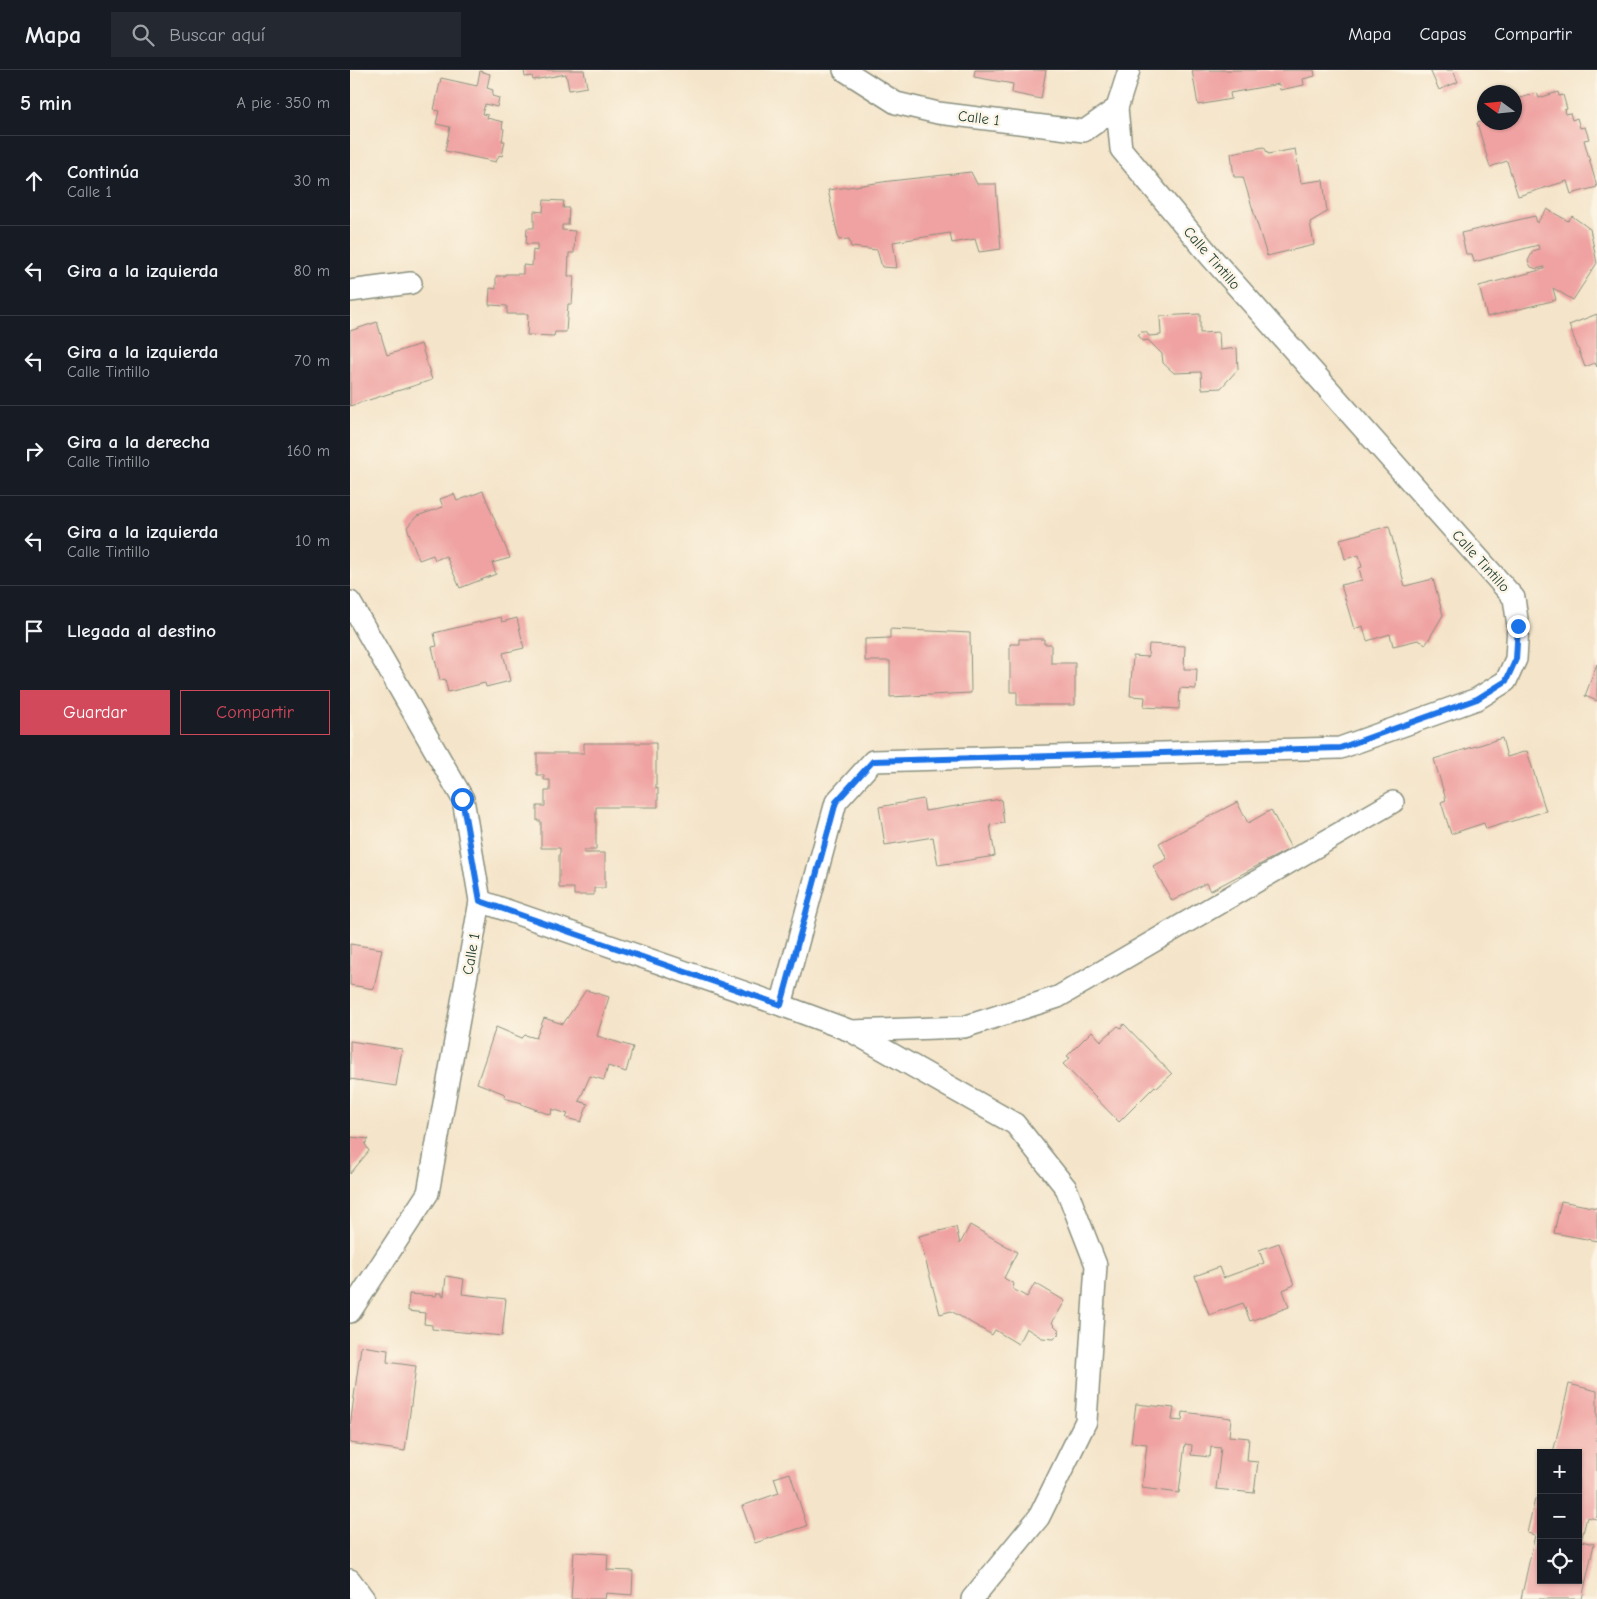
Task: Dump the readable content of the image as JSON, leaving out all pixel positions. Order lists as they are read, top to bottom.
{
  "streets": {
    "street": ["Calle 1", "Calle Tintillo"]
  },
  "crossings": [
    ["Calle 1", "Calle Tintillo"]
  ],
  "north": "left",
  "page": {
    "header": "Mapa",
    "search": "Buscar aquí",
    "nav": ["Mapa", "Capas", "Compartir"],
    "heading": ["5 min", "A pie · 350 m"],
    "list": [
      ["Continúa", "Calle 1", "30 m"],
      ["Gira a la izquierda", "80 m"],
      ["Gira a la izquierda", "Calle Tintillo", "70 m"],
      ["Gira a la derecha", "Calle Tintillo", "160 m"],
      ["Gira a la izquierda", "Calle Tintillo", "10 m"],
      "Llegada al destino"
    ],
    "buttons": ["Guardar", "Compartir"],
    "map_buttons": ["+", "−"]
  }
}
